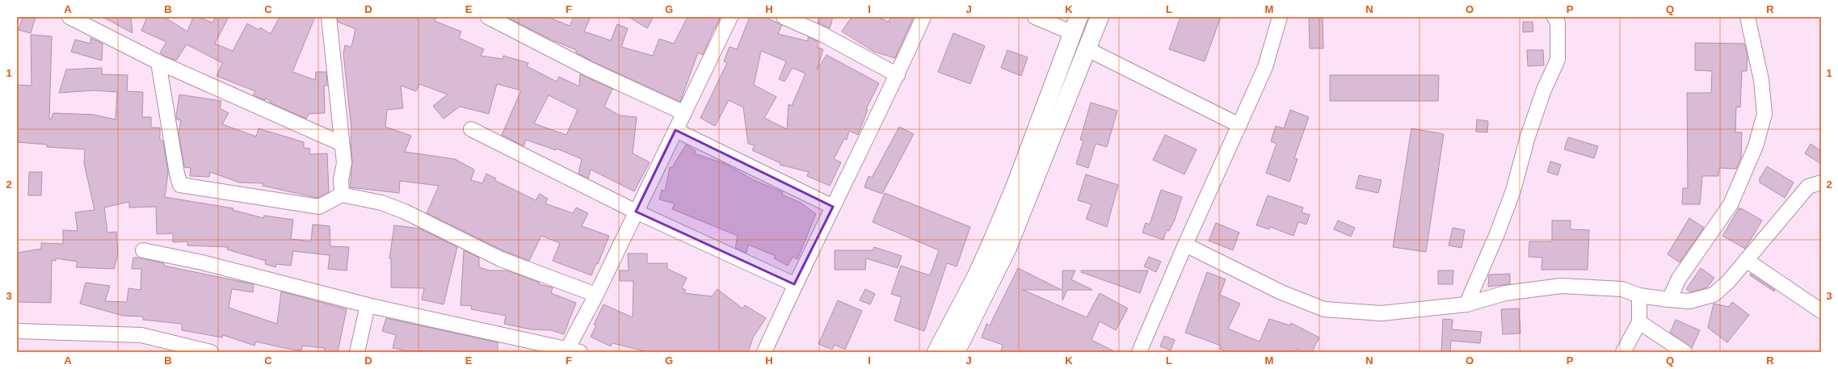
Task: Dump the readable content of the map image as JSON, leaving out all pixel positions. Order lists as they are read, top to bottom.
{
  "grid": {
    "columns": [
      "A",
      "B",
      "C",
      "D",
      "E",
      "F",
      "G",
      "H",
      "I",
      "J",
      "K",
      "L",
      "M",
      "N",
      "O",
      "P",
      "Q",
      "R"
    ],
    "rows": ["1", "2", "3"]
  }
}
